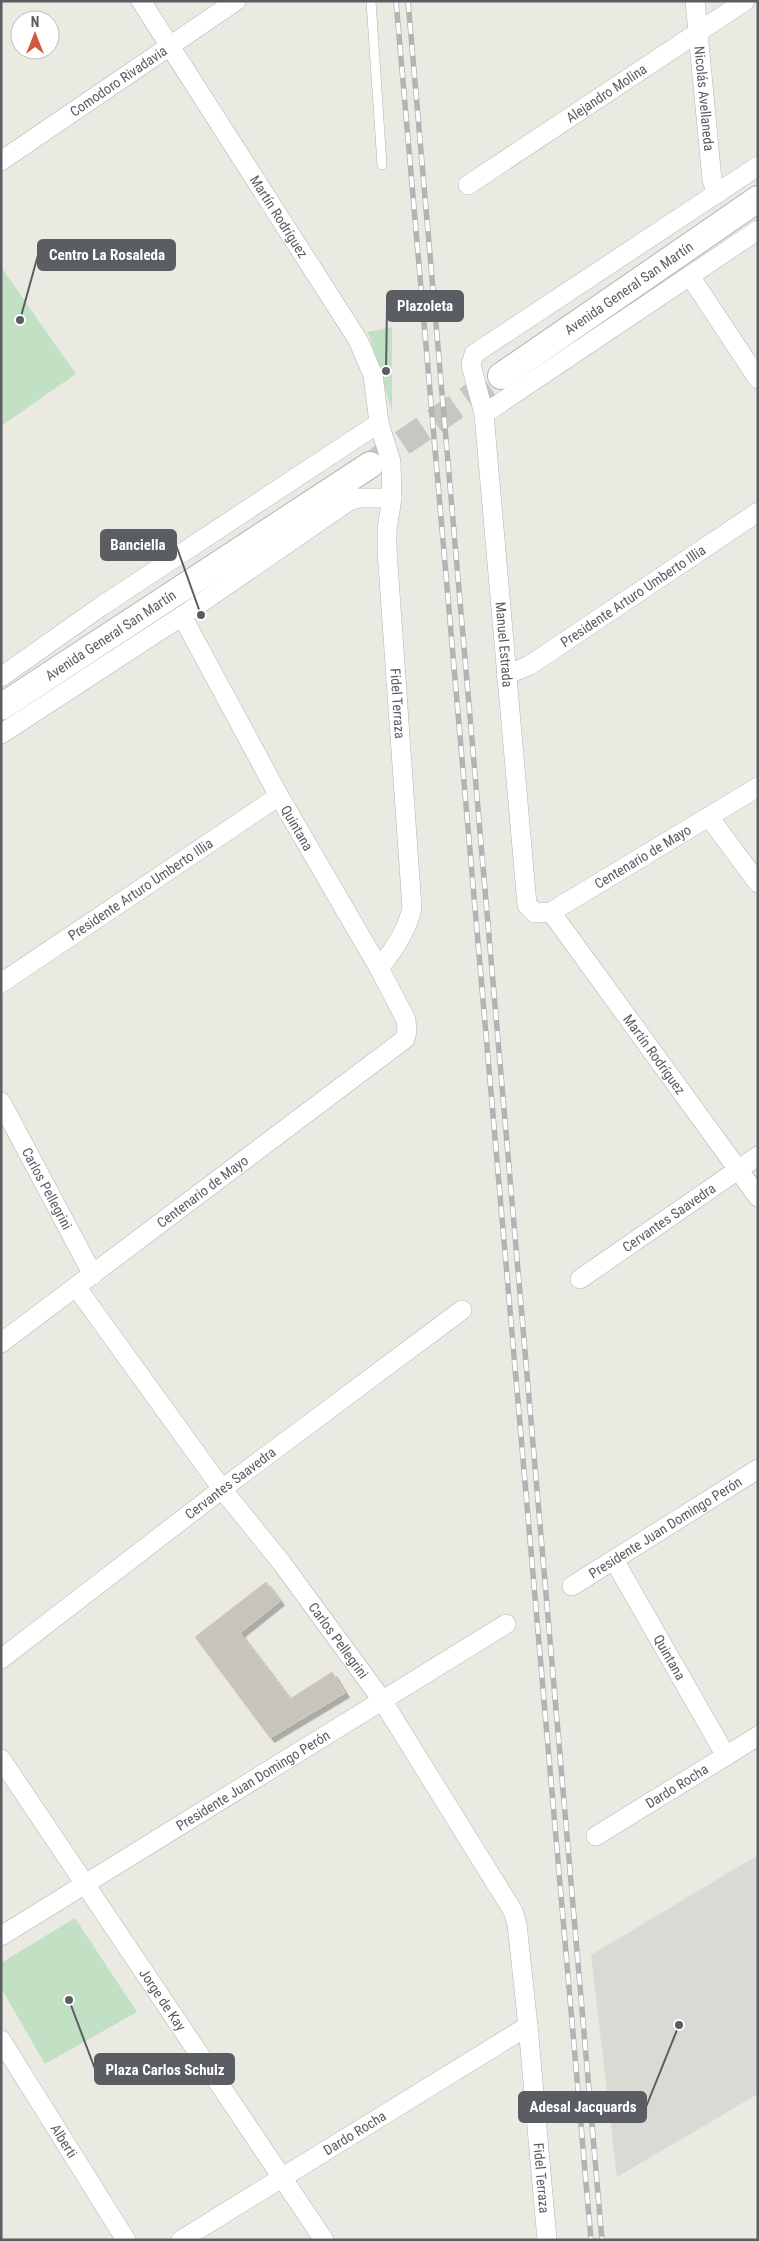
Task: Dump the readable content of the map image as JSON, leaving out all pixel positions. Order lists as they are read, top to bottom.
{
  "streets": {
    "main road": ["Avenida General San Martín"],
    "street": [
      "Comodoro Rivadavia",
      "Alejandro Molina",
      "Nicolás Avellaneda",
      "Martín Rodríguez",
      "Presidente Arturo Umberto Illia",
      "Manuel Estrada",
      "Fidel Terraza",
      "Quintana",
      "Centenario de Mayo",
      "Carlos Pellegrini",
      "Cervantes Saavedra",
      "Presidente Juan Domingo Perón",
      "Dardo Rocha",
      "Jorge de Kay",
      "Alberti"
    ]
  },
  "crossings": [
    ["Comodoro Rivadavia", "Martín Rodríguez"],
    ["Alejandro Molina", "Nicolás Avellaneda"],
    ["Nicolás Avellaneda", "Manuel Estrada"],
    ["Martín Rodríguez", "Manuel Estrada"],
    ["Martín Rodríguez", "Fidel Terraza"],
    ["Martín Rodríguez", "Centenario de Mayo"],
    ["Martín Rodríguez", "Cervantes Saavedra"],
    ["Avenida General San Martín", "Manuel Estrada"],
    ["Presidente Arturo Umberto Illia", "Manuel Estrada"],
    ["Presidente Arturo Umberto Illia", "Quintana"],
    ["Manuel Estrada", "Centenario de Mayo"],
    ["Fidel Terraza", "Quintana"],
    ["Fidel Terraza", "Carlos Pellegrini"],
    ["Fidel Terraza", "Dardo Rocha"],
    ["Quintana", "Centenario de Mayo"],
    ["Quintana", "Presidente Juan Domingo Perón"],
    ["Quintana", "Dardo Rocha"],
    ["Centenario de Mayo", "Carlos Pellegrini"],
    ["Carlos Pellegrini", "Cervantes Saavedra"],
    ["Carlos Pellegrini", "Presidente Juan Domingo Perón"],
    ["Carlos Pellegrini", "Dardo Rocha"],
    ["Presidente Juan Domingo Perón", "Jorge de Kay"],
    ["Dardo Rocha", "Jorge de Kay"]
  ],
  "places": [
    "Centro La Rosaleda",
    "Plazoleta",
    "Banciella",
    "Plaza Carlos Schulz",
    "Adesal Jacquards"
  ],
  "north": "top"
}
